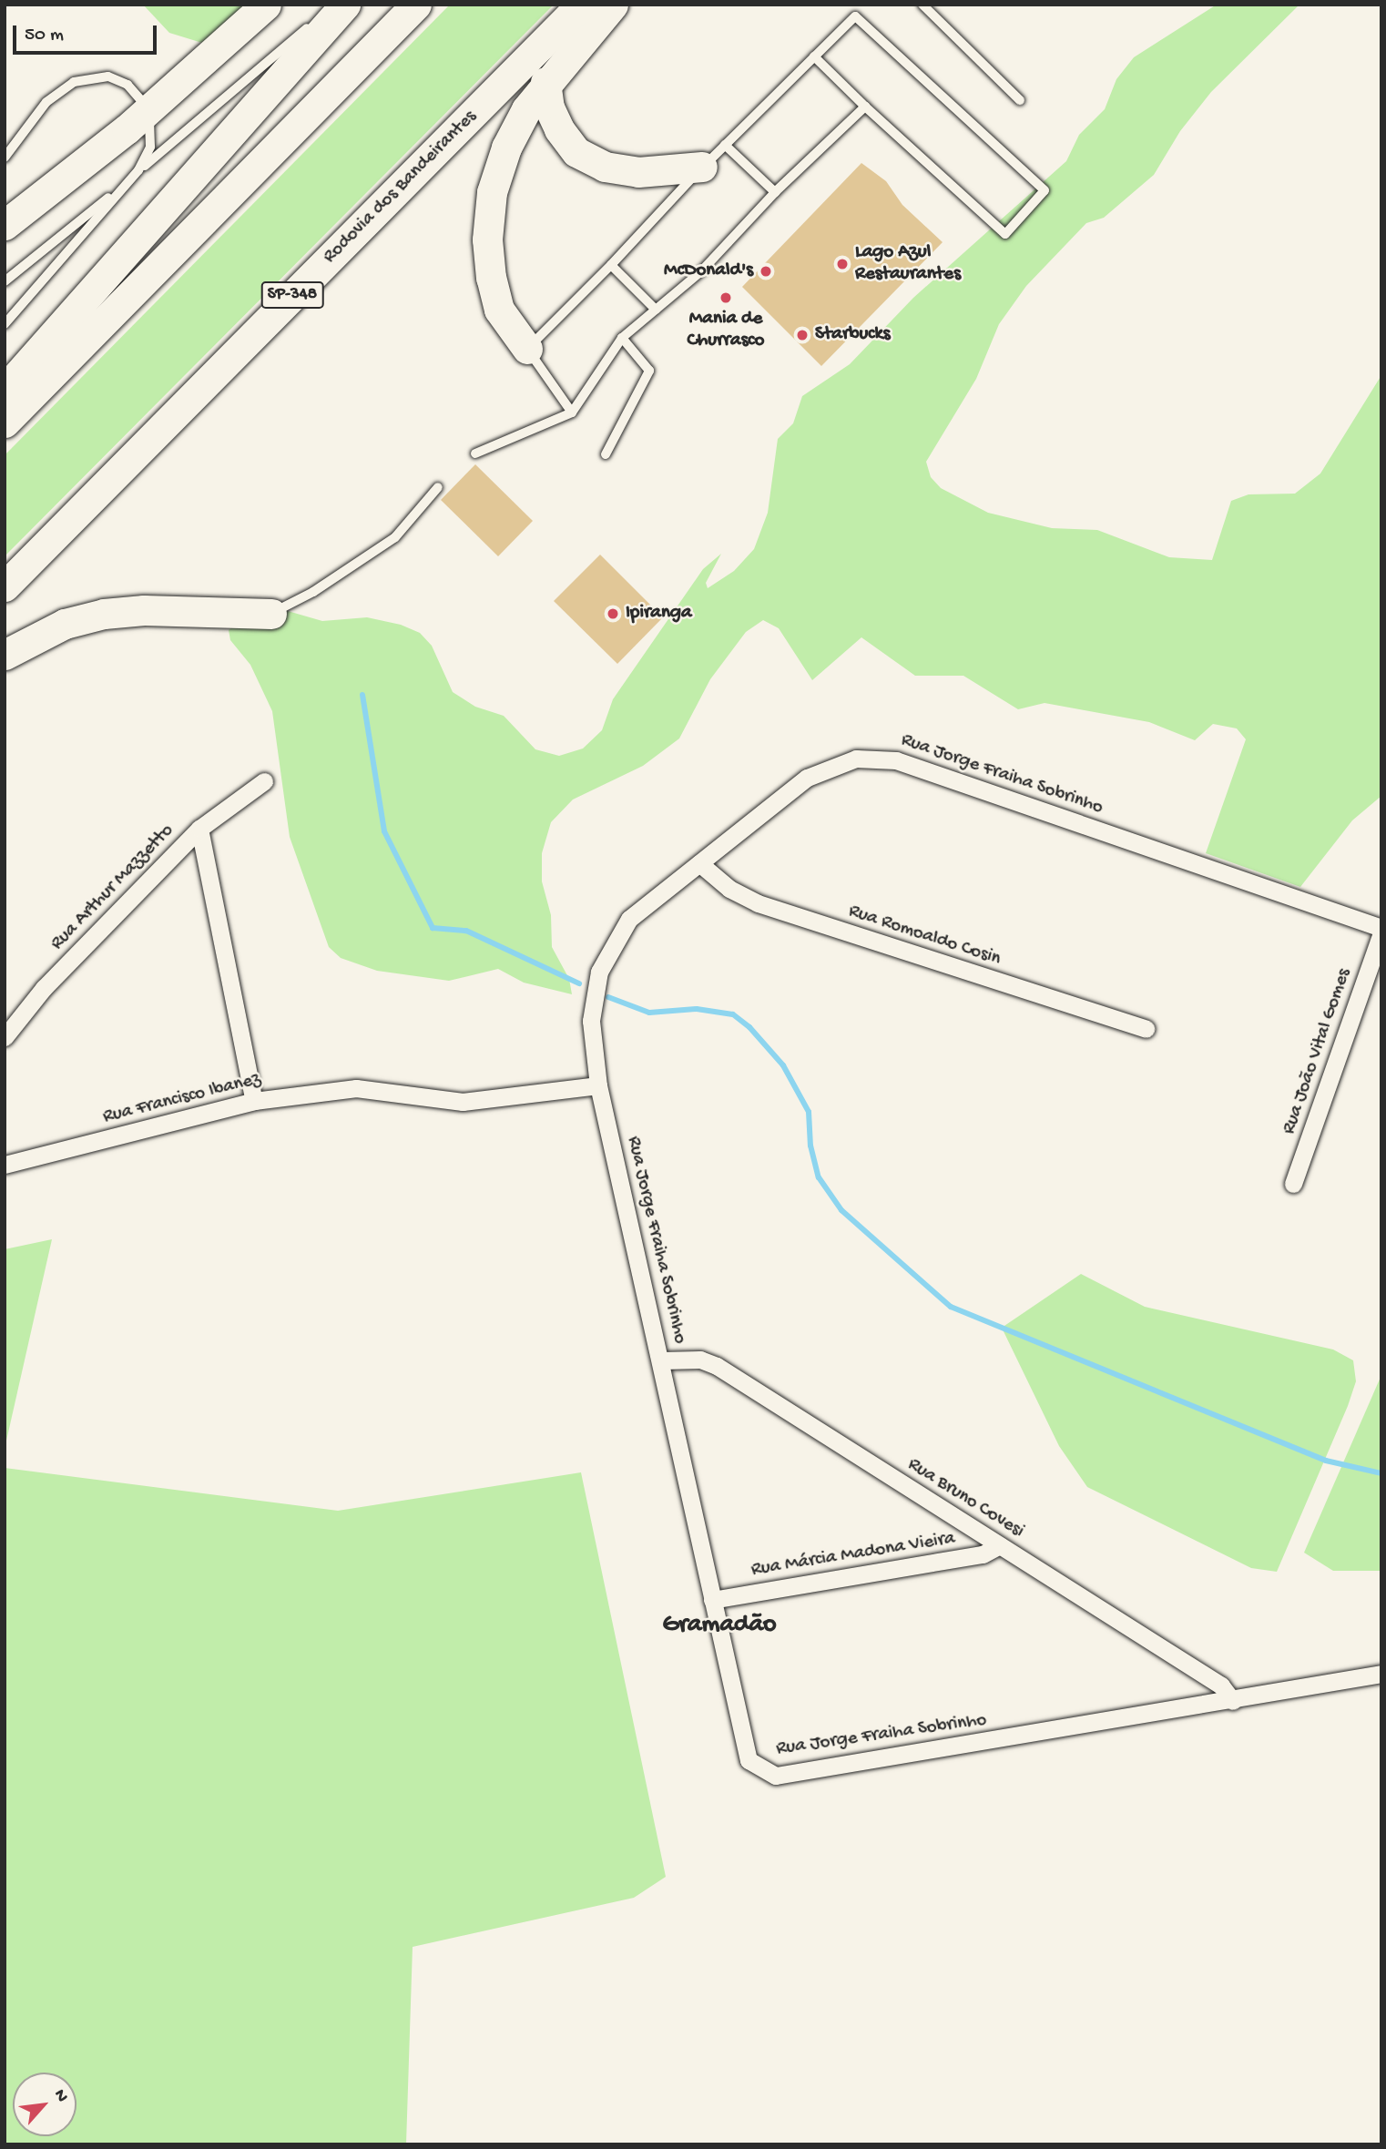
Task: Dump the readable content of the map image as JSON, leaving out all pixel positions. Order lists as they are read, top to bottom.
{
  "streets": {
    "highway": ["Rodovia dos Bandeirantes", "SP-348"],
    "street": [
      "Rua Jorge Fraiha Sobrinho",
      "Rua Arthur Mazzetto",
      "Rua Romoaldo Cosin",
      "Rua João Vital Gomes",
      "Rua Francisco Ibanez",
      "Rua Bruno Covesi",
      "Rua Márcia Madona Vieira"
    ]
  },
  "crossings": [
    ["Rua Jorge Fraiha Sobrinho", "Rua Romoaldo Cosin"],
    ["Rua Jorge Fraiha Sobrinho", "Rua Francisco Ibanez"],
    ["Rua Jorge Fraiha Sobrinho", "Rua Bruno Covesi"],
    ["Rua Jorge Fraiha Sobrinho", "Rua Márcia Madona Vieira"],
    ["Rua Bruno Covesi", "Rua Márcia Madona Vieira"]
  ],
  "districts": ["Gramadão"],
  "places": [
    "Lago Azul Restaurantes",
    "McDonald's",
    "Mania de Churrasco",
    "Starbucks",
    "Ipiranga"
  ],
  "scale_bar": "50 m",
  "north": "top right"
}
